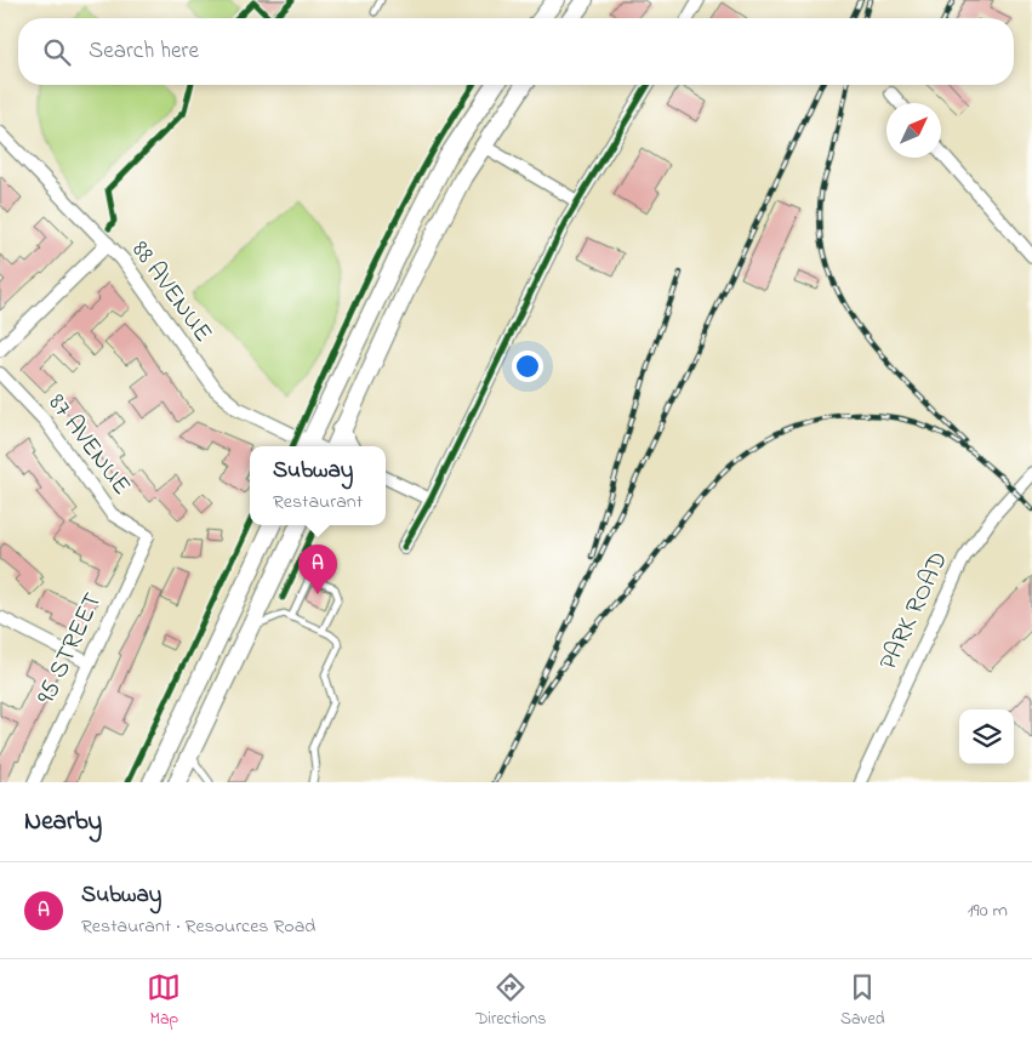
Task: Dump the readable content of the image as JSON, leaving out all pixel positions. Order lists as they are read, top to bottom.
{
  "streets": {
    "street": [
      "88 AVENUE",
      "87 AVENUE",
      "PARK ROAD",
      "95 STREET"
    ]
  },
  "crossings": [
    ["87 AVENUE", "95 STREET"]
  ],
  "north": "top right",
  "page": {
    "search": "Search here",
    "popup": ["Subway", "Restaurant"],
    "pins": "A",
    "heading": "Nearby",
    "list": [
      {
        "mark": "A",
        "name": "Subway",
        "note": "Restaurant · Resources Road",
        "value": "190 m"
      }
    ],
    "nav": ["Map", "Directions", "Saved"]
  }
}
